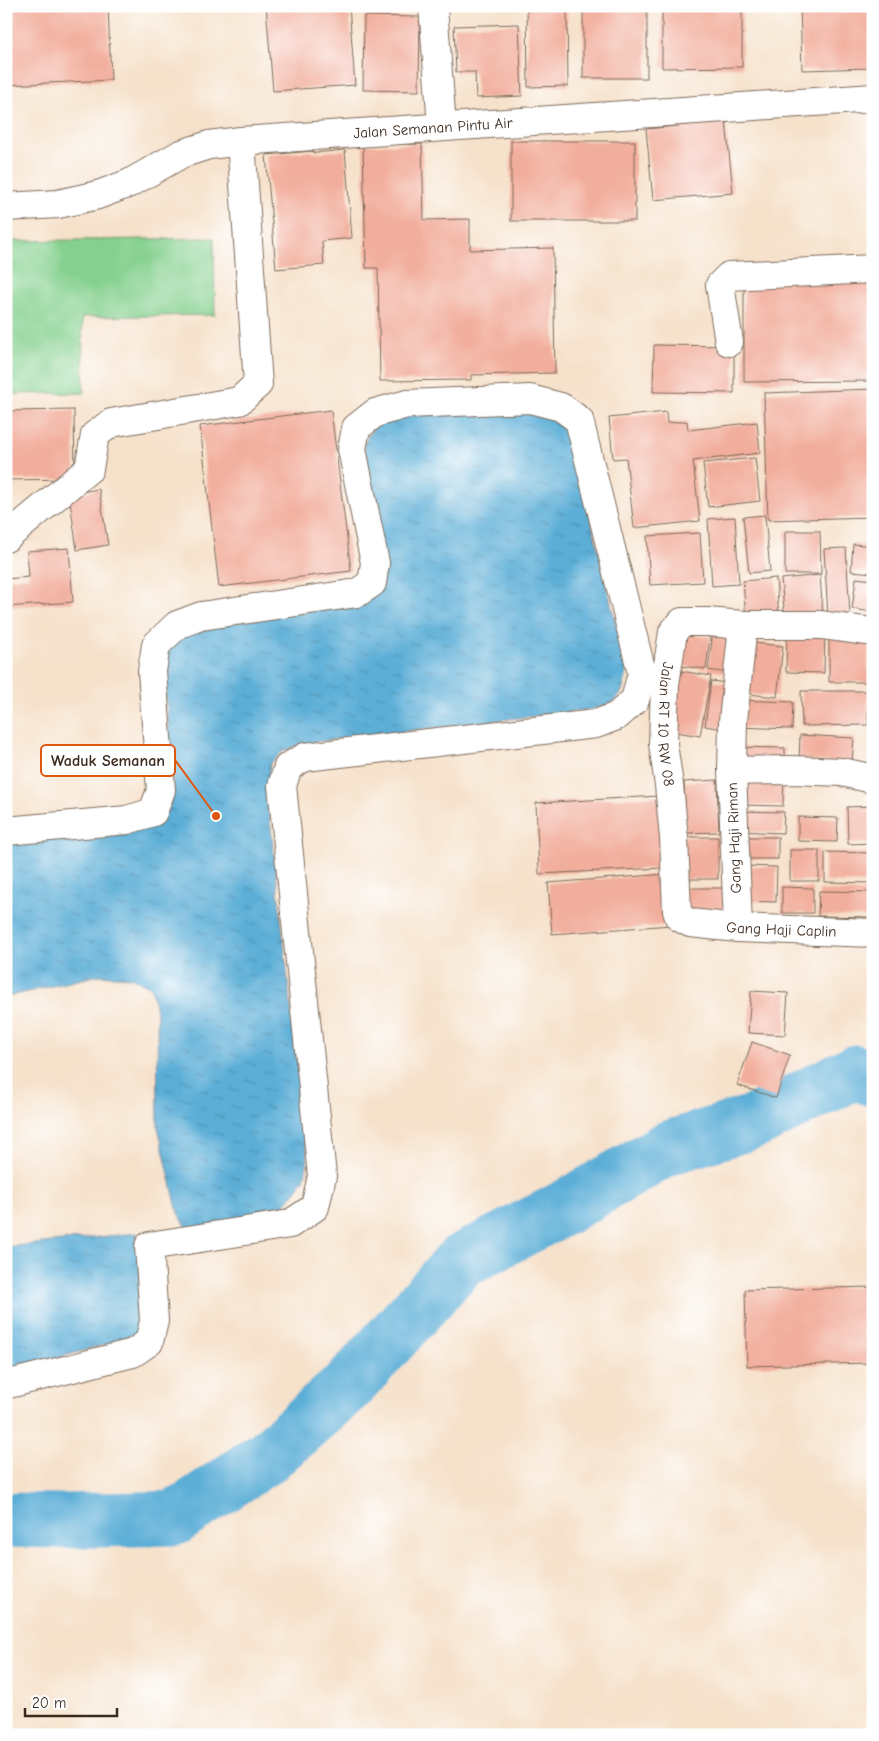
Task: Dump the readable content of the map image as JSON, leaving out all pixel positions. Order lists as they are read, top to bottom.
{
  "streets": {
    "street": [
      "Jalan Semanan Pintu Air",
      "Jalan RT 10 RW 08",
      "Gang Haji Riman",
      "Gang Haji Caplin"
    ]
  },
  "crossings": [
    ["Jalan RT 10 RW 08", "Gang Haji Caplin"],
    ["Gang Haji Riman", "Gang Haji Caplin"]
  ],
  "places": ["Waduk Semanan"],
  "scale_bar": "20 m"
}
